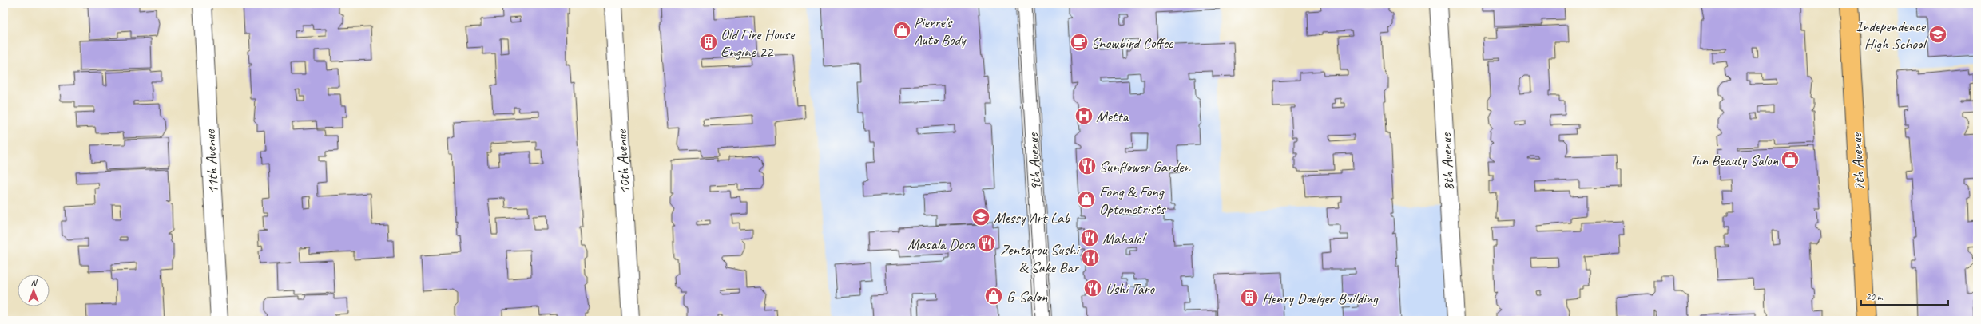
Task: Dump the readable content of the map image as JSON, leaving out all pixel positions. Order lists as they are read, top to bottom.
{
  "streets": {
    "main road": ["7th Avenue"],
    "street": [
      "11th Avenue",
      "10th Avenue",
      "9th Avenue",
      "8th Avenue"
    ]
  },
  "places": {
    "shop": [
      "Pierre's Auto Body",
      "Tun Beauty Salon",
      "Fong & Fong Optometrists",
      "G-Salon"
    ],
    "school or university": ["Independence High School", "Messy Art Lab"],
    "building": ["Old Fire House Engine 22", "Henry Doelger Building"],
    "cafe": ["Snowbird Coffee"],
    "hospital": ["Metta"],
    "restaurant": [
      "Sunflower Garden",
      "Mahalo!",
      "Masala Dosa",
      "Zentarou Sushi & Sake Bar",
      "Ushi Taro"
    ]
  },
  "scale_bar": "20 m",
  "north": "top"
}
